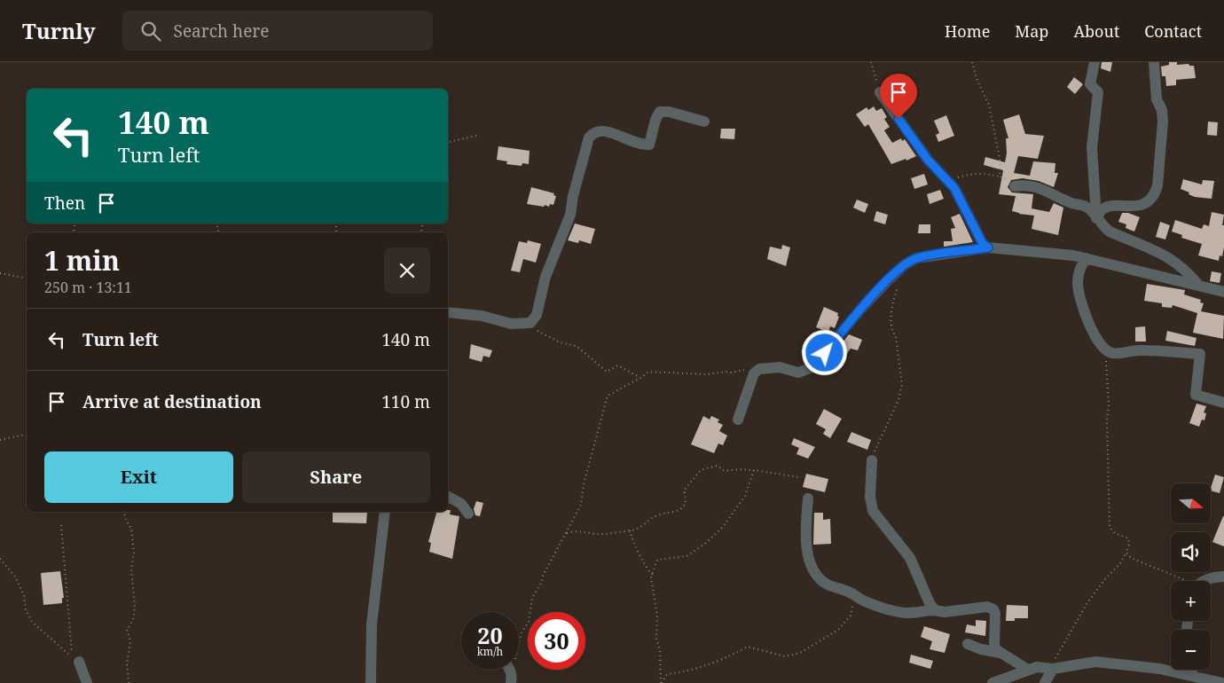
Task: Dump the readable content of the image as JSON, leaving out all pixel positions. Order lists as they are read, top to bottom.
{
  "north": "right",
  "page": {
    "header": "Turnly",
    "search": "Search here",
    "nav": [
      "Home",
      "Map",
      "About",
      "Contact"
    ],
    "turn": ["140 m", "Turn left"],
    "then": "Then",
    "heading": ["1 min", "250 m · 13:11"],
    "list": [
      {
        "name": "Turn left",
        "value": "140 m"
      },
      {
        "name": "Arrive at destination",
        "value": "110 m"
      }
    ],
    "buttons": ["Exit", "Share"],
    "map_buttons": ["+", "−"],
    "speed": "20 km/h",
    "limit": "30"
  }
}
